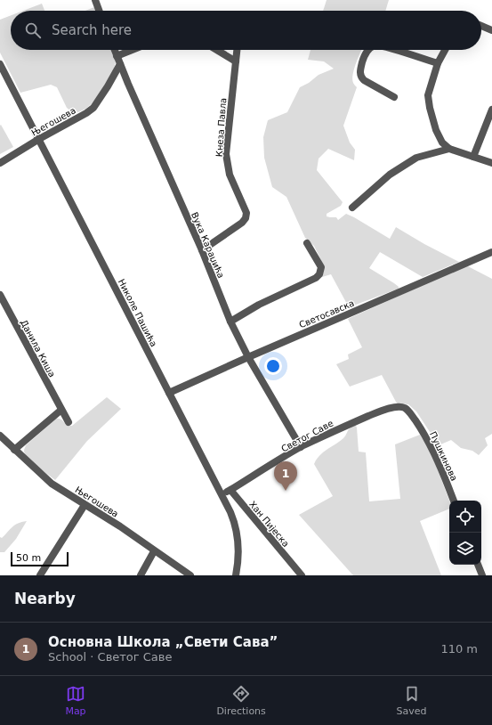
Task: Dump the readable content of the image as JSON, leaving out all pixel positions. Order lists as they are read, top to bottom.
{
  "streets": {
    "street": [
      "Његошева",
      "Кнеза Павла",
      "Вука Караџића",
      "Николе Пашића",
      "Светосавска",
      "Данила Киша",
      "Светог Саве",
      "Пушкинова",
      "Хан Пијеска"
    ]
  },
  "crossings": [
    ["Његошева", "Вука Караџића"],
    ["Његошева", "Николе Пашића"],
    ["Кнеза Павла", "Вука Караџића"],
    ["Вука Караџића", "Светосавска"],
    ["Вука Караџића", "Светог Саве"],
    ["Николе Пашића", "Светосавска"],
    ["Светог Саве", "Пушкинова"],
    ["Светог Саве", "Хан Пијеска"]
  ],
  "scale_bar": "50 m",
  "page": {
    "search": "Search here",
    "pins": "1",
    "scale": "50 m",
    "heading": "Nearby",
    "list": [
      {
        "mark": "1",
        "name": "Основна Школа „Свети Сава”",
        "note": "School · Светог Саве",
        "value": "110 m"
      }
    ],
    "nav": ["Map", "Directions", "Saved"]
  }
}
